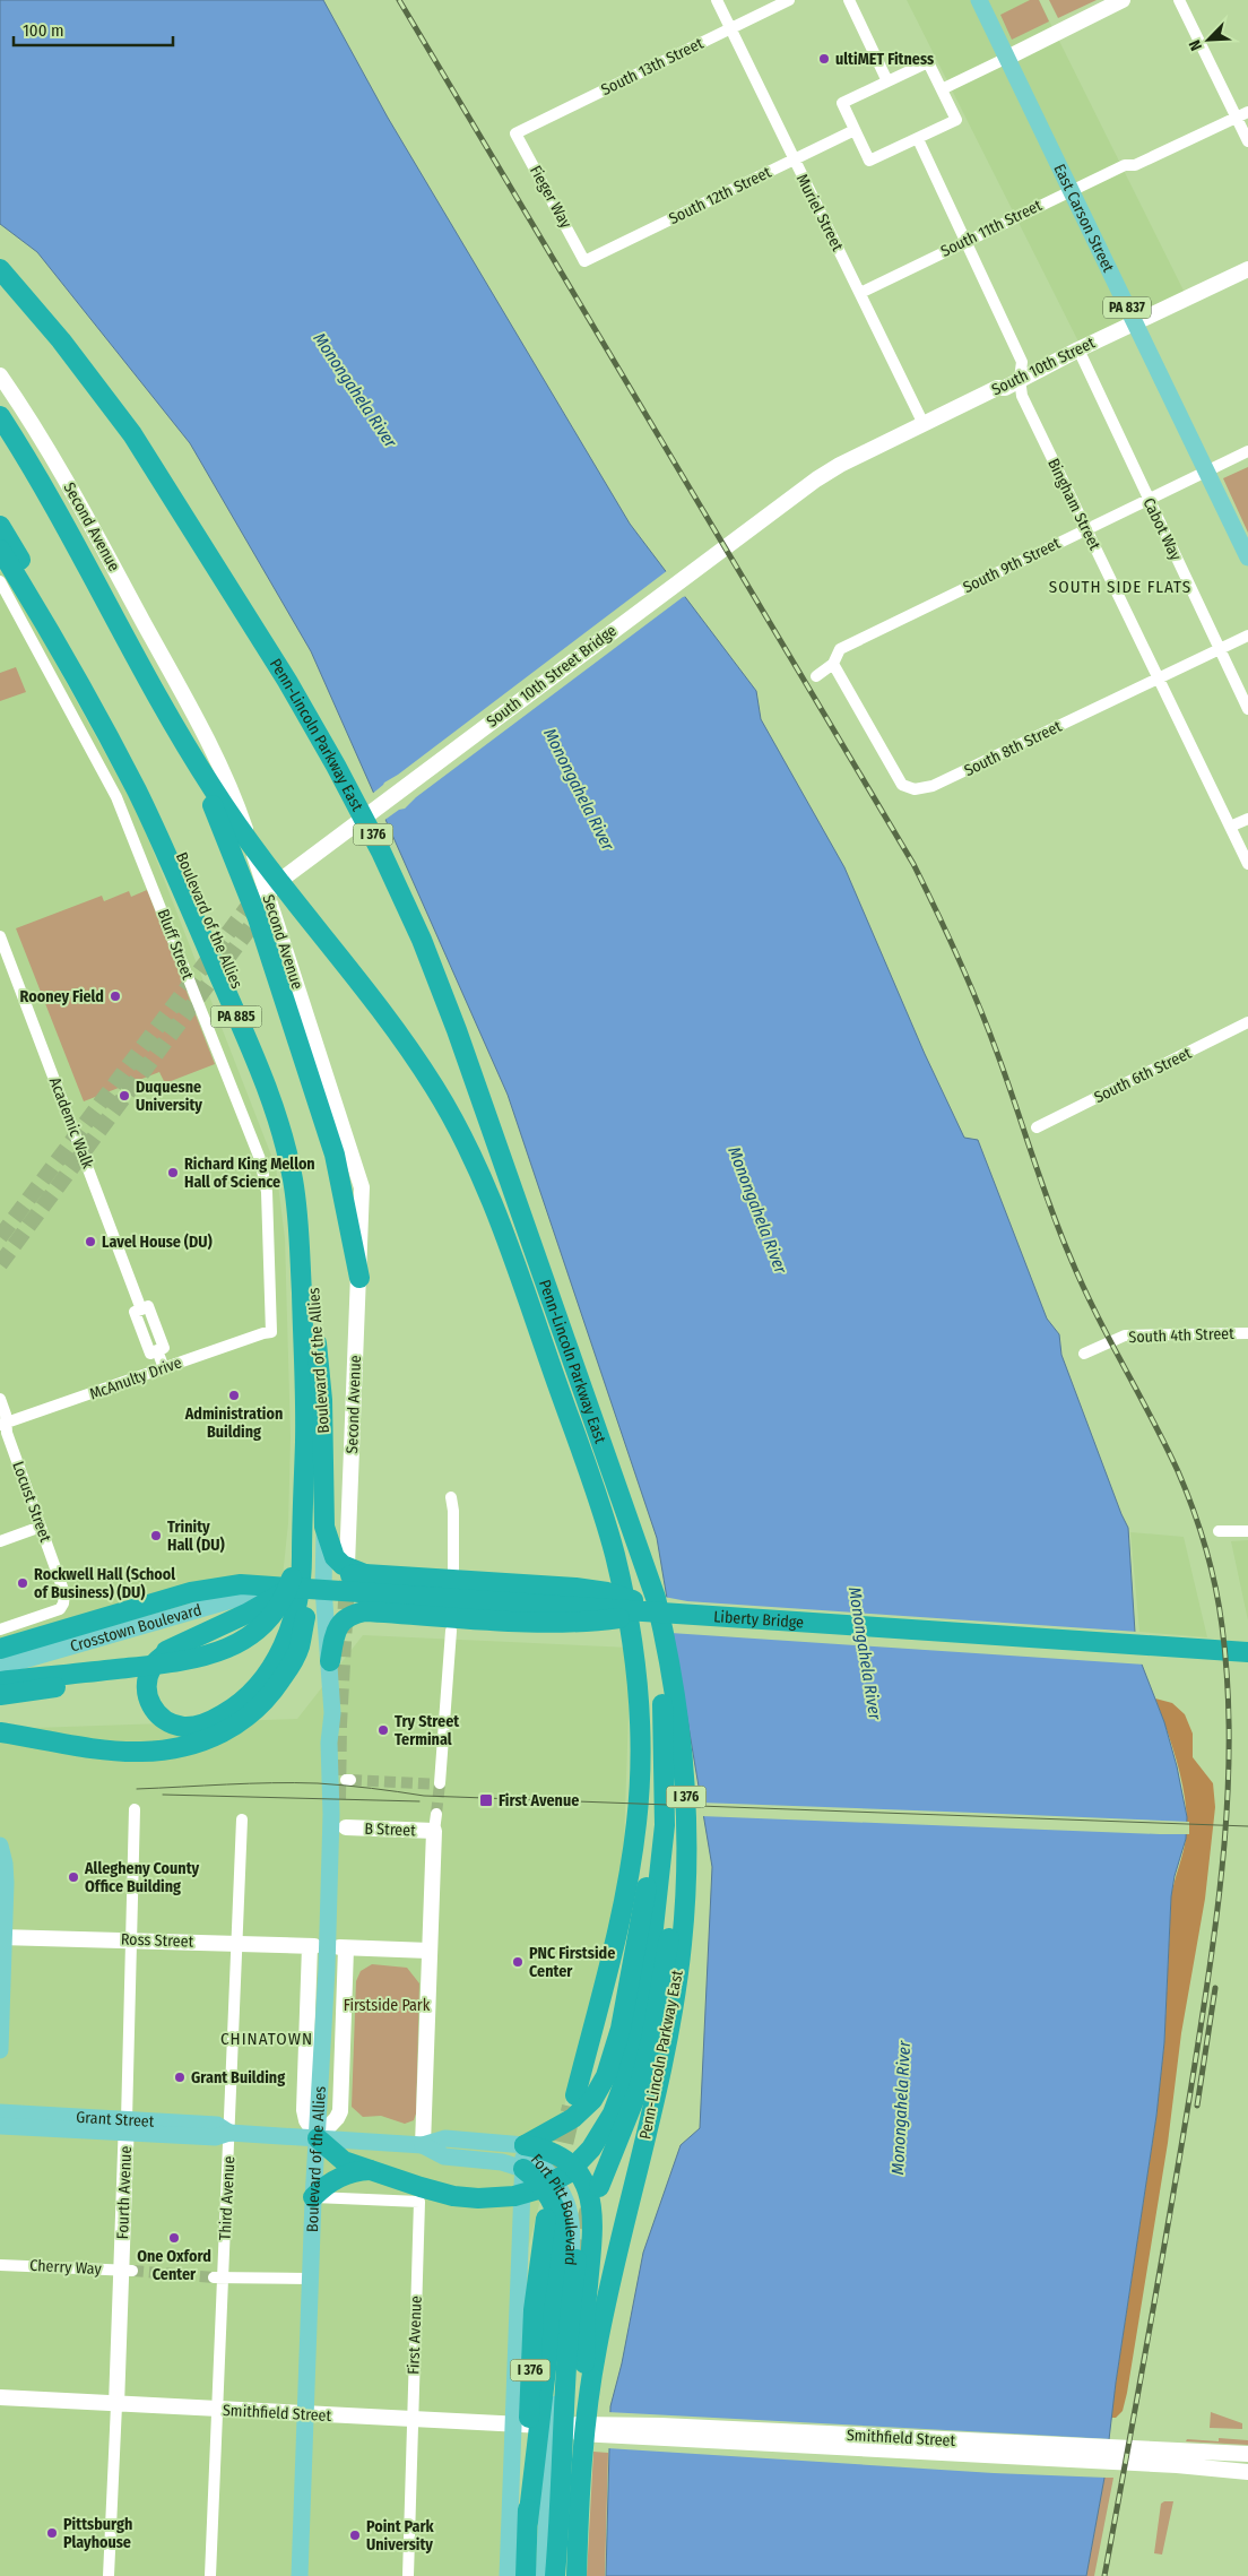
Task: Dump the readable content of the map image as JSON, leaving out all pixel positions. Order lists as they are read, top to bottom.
{
  "streets": {
    "highway": [
      "Penn-Lincoln Parkway East",
      "I 376",
      "Boulevard of the Allies",
      "PA 885",
      "Liberty Bridge"
    ],
    "main road": [
      "East Carson Street",
      "PA 837",
      "South 10th Street",
      "Second Avenue",
      "South 10th Street Bridge",
      "Crosstown Boulevard",
      "B Street",
      "Ross Street",
      "Grant Street",
      "Fourth Avenue",
      "Fort Pitt Boulevard",
      "Smithfield Street"
    ],
    "street": [
      "South 13th Street",
      "South 12th Street",
      "Fieger Way",
      "Muriel Street",
      "South 11th Street",
      "Bingham Street",
      "Cabot Way",
      "South 9th Street",
      "South 8th Street",
      "Bluff Street",
      "South 6th Street",
      "Academic Walk",
      "South 4th Street",
      "McAnulty Drive",
      "Locust Street",
      "Third Avenue",
      "Cherry Way",
      "First Avenue"
    ]
  },
  "crossings": [
    ["South 13th Street", "Fieger Way"],
    ["South 13th Street", "Muriel Street"],
    ["South 12th Street", "Fieger Way"],
    ["South 12th Street", "Muriel Street"],
    ["Muriel Street", "South 11th Street"],
    ["Muriel Street", "South 10th Street"],
    ["East Carson Street", "South 11th Street"],
    ["East Carson Street", "South 10th Street"],
    ["East Carson Street", "South 9th Street"],
    ["South 11th Street", "Bingham Street"],
    ["South 10th Street", "Bingham Street"],
    ["South 10th Street", "Cabot Way"],
    ["South 10th Street", "South 10th Street Bridge"],
    ["Bingham Street", "South 9th Street"],
    ["Bingham Street", "South 8th Street"],
    ["Second Avenue", "South 10th Street Bridge"],
    ["Cabot Way", "South 9th Street"],
    ["Cabot Way", "South 8th Street"],
    ["South 9th Street", "South 8th Street"],
    ["Boulevard of the Allies", "Liberty Bridge"],
    ["Boulevard of the Allies", "Ross Street"],
    ["Boulevard of the Allies", "Grant Street"],
    ["Boulevard of the Allies", "First Avenue"],
    ["Boulevard of the Allies", "Smithfield Street"],
    ["Bluff Street", "McAnulty Drive"],
    ["Academic Walk", "McAnulty Drive"],
    ["McAnulty Drive", "Locust Street"],
    ["Liberty Bridge", "Crosstown Boulevard"],
    ["Ross Street", "Grant Street"],
    ["Ross Street", "Fourth Avenue"],
    ["Ross Street", "Third Avenue"],
    ["Grant Street", "Fourth Avenue"],
    ["Grant Street", "Third Avenue"],
    ["Grant Street", "Fort Pitt Boulevard"],
    ["Fourth Avenue", "Cherry Way"],
    ["Fourth Avenue", "Smithfield Street"],
    ["Third Avenue", "Smithfield Street"],
    ["Fort Pitt Boulevard", "Smithfield Street"],
    ["First Avenue", "Smithfield Street"]
  ],
  "districts": ["SOUTH SIDE FLATS", "CHINATOWN"],
  "water": ["Monongahela River"],
  "parks": ["Firstside Park"],
  "places": {
    "other": [
      "ultiMET Fitness",
      "Rooney Field",
      "Duquesne University",
      "Richard King Mellon Hall of Science",
      "Lavel House (DU)",
      "Administration Building",
      "Trinity Hall (DU)",
      "Rockwell Hall (School of Business) (DU)",
      "Try Street Terminal",
      "Allegheny County Office Building",
      "PNC Firstside Center",
      "Grant Building",
      "One Oxford Center",
      "Pittsburgh Playhouse",
      "Point Park University"
    ],
    "transit": ["First Avenue"]
  },
  "scale_bar": "100 m",
  "north": "bottom left"
}
